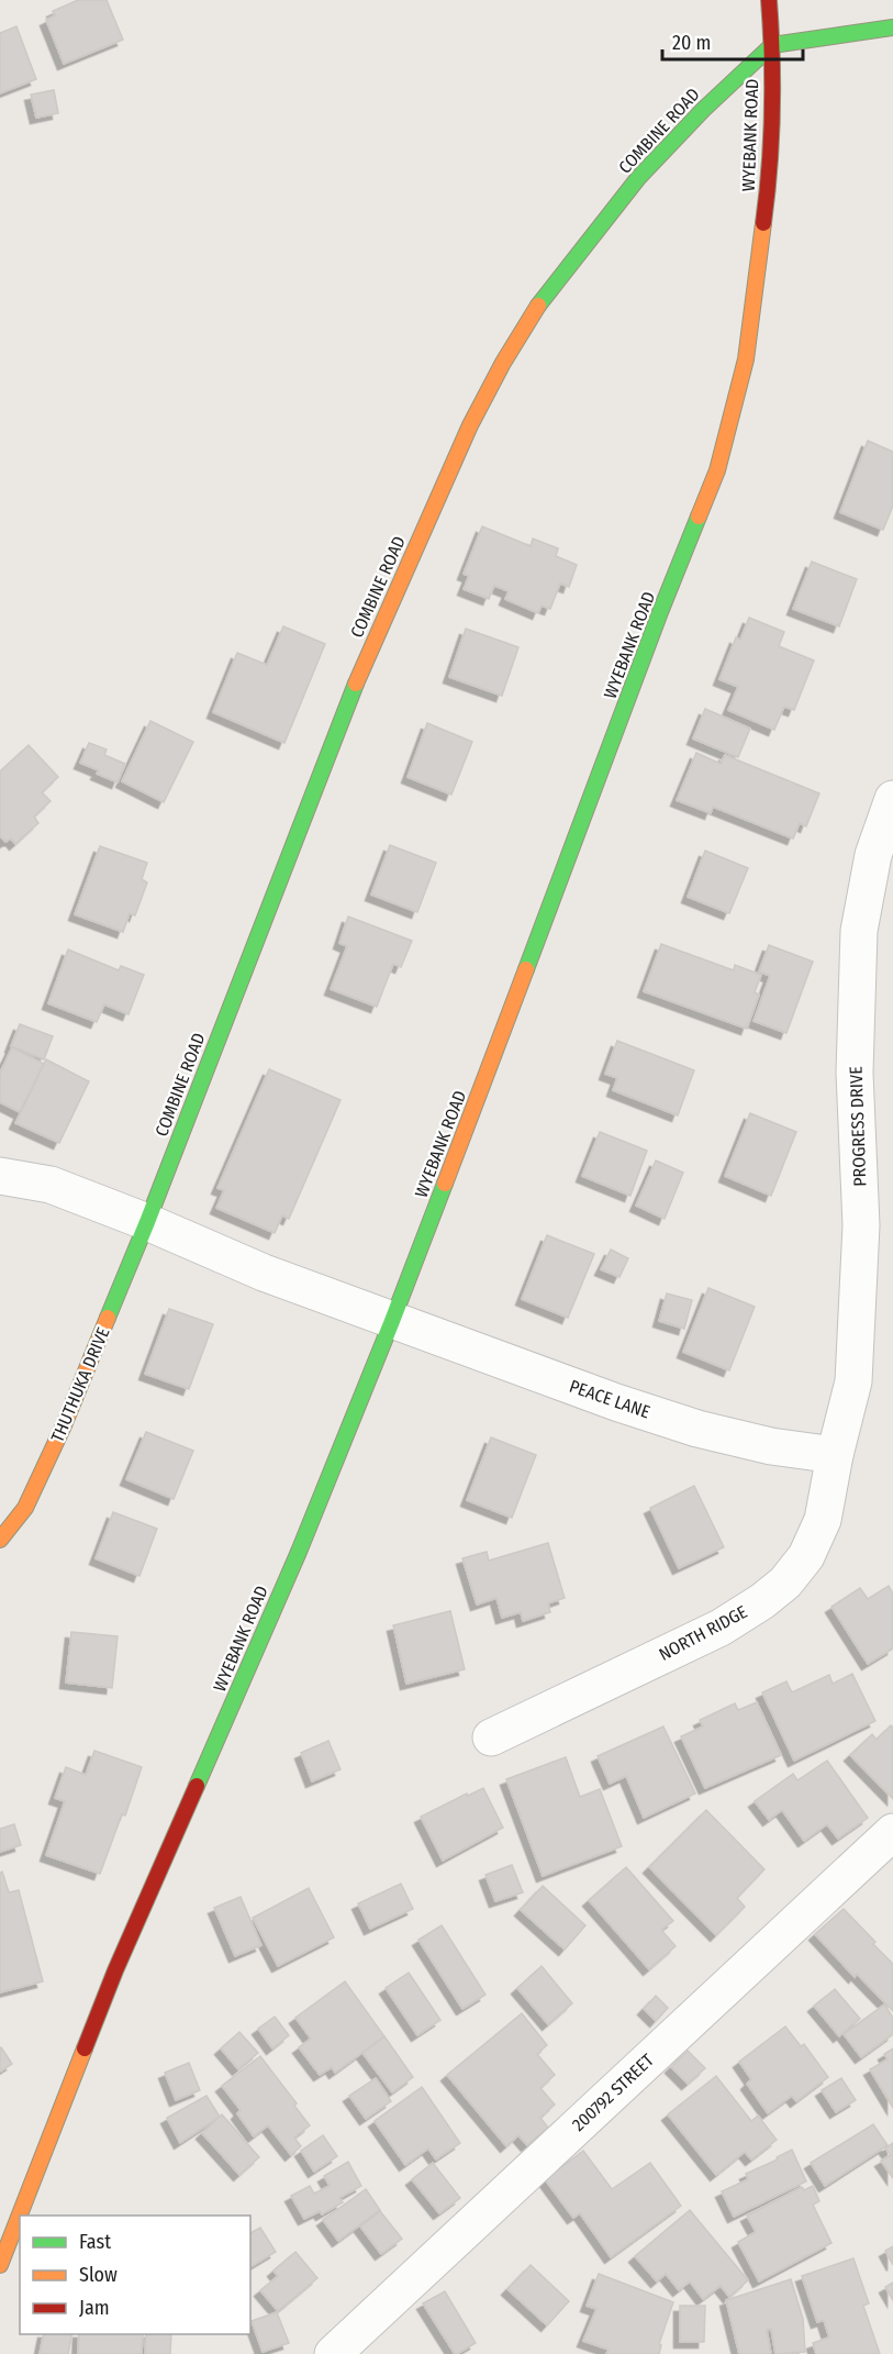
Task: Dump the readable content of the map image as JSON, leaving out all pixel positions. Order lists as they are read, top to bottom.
{
  "streets": {
    "street": [
      "COMBINE ROAD",
      "WYEBANK ROAD",
      "PROGRESS DRIVE",
      "THUTHUKA DRIVE",
      "PEACE LANE",
      "NORTH RIDGE",
      "200792 STREET"
    ]
  },
  "crossings": [
    ["COMBINE ROAD", "WYEBANK ROAD"],
    ["COMBINE ROAD", "THUTHUKA DRIVE"],
    ["WYEBANK ROAD", "PEACE LANE"],
    ["PROGRESS DRIVE", "PEACE LANE"],
    ["PROGRESS DRIVE", "NORTH RIDGE"],
    ["PEACE LANE", "NORTH RIDGE"]
  ],
  "legend": ["Fast", "Slow", "Jam"],
  "scale_bar": "20 m"
}
